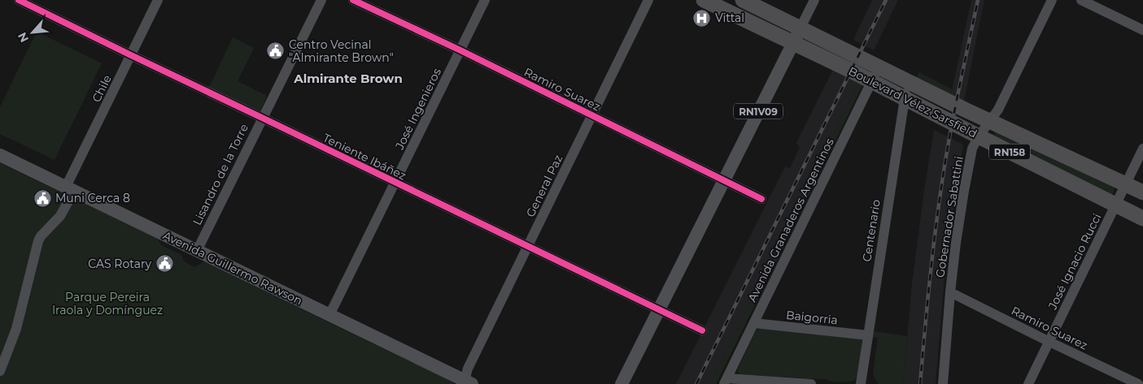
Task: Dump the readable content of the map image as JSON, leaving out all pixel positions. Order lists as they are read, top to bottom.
{
  "streets": {
    "highway": ["Boulevard Vélez Sarsfield", "RN158"],
    "main road": ["RN1V09", "Avenida Guillermo Rawson"],
    "street": [
      "Chile",
      "Ramiro Suarez",
      "José Ingenieros",
      "Teniente Ibáñez",
      "Lisandro de la Torre",
      "General Paz",
      "Gobernador Sabattini",
      "Avenida Granaderos Argentinos",
      "Centenario",
      "José Ignacio Rucci",
      "Baigorria"
    ]
  },
  "crossings": [
    ["Chile", "Teniente Ibáñez"],
    ["Chile", "Avenida Guillermo Rawson"],
    ["Ramiro Suarez", "José Ingenieros"],
    ["Ramiro Suarez", "RN1V09"],
    ["Ramiro Suarez", "General Paz"],
    ["Ramiro Suarez", "Gobernador Sabattini"],
    ["Ramiro Suarez", "José Ignacio Rucci"],
    ["Boulevard Vélez Sarsfield", "RN1V09"],
    ["Boulevard Vélez Sarsfield", "Gobernador Sabattini"],
    ["Boulevard Vélez Sarsfield", "Avenida Granaderos Argentinos"],
    ["Boulevard Vélez Sarsfield", "Centenario"],
    ["Boulevard Vélez Sarsfield", "José Ignacio Rucci"],
    ["José Ingenieros", "Teniente Ibáñez"],
    ["José Ingenieros", "Avenida Guillermo Rawson"],
    ["RN1V09", "Teniente Ibáñez"],
    ["Teniente Ibáñez", "Lisandro de la Torre"],
    ["Teniente Ibáñez", "General Paz"],
    ["Lisandro de la Torre", "Avenida Guillermo Rawson"],
    ["General Paz", "Avenida Guillermo Rawson"],
    ["Avenida Granaderos Argentinos", "Baigorria"],
    ["Centenario", "Baigorria"]
  ],
  "districts": ["Almirante Brown"],
  "parks": ["Parque Pereira Iraola y Domínguez"],
  "places": {
    "hospital": ["Vittal"],
    "public building": ["Centro Vecinal \"Almirante Brown\"", "Muni Cerca 8", "CAS Rotary"]
  },
  "north": "bottom left"
}
